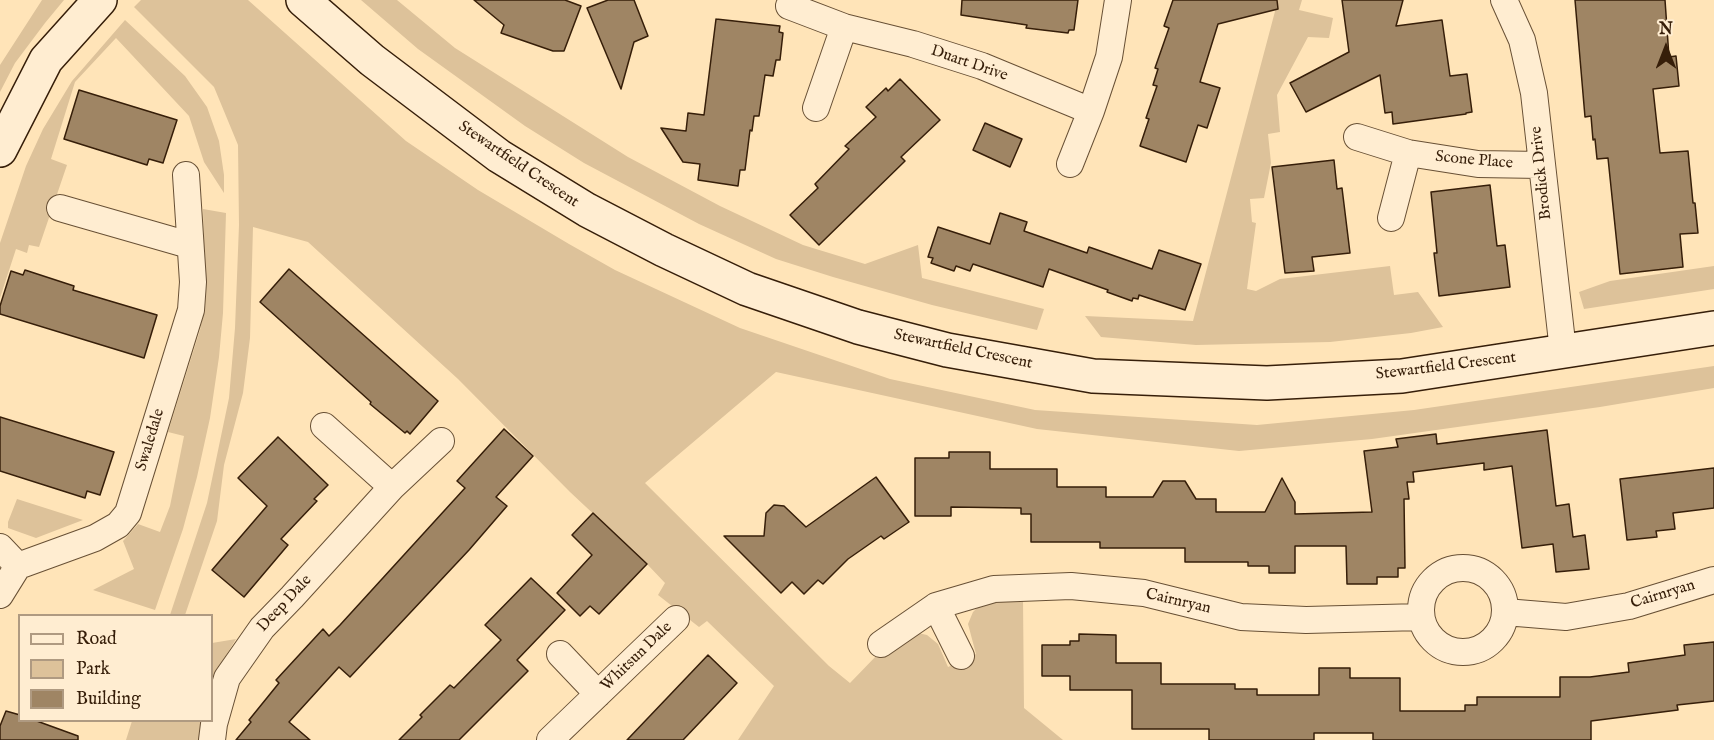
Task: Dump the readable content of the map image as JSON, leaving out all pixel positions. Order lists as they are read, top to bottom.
{
  "streets": {
    "street": [
      "Duart Drive",
      "Scone Place",
      "Stewartfield Crescent",
      "Brodick Drive",
      "Swaledale",
      "Cairnryan",
      "Deep Dale",
      "Whitsun Dale"
    ]
  },
  "crossings": [
    ["Scone Place", "Brodick Drive"],
    ["Stewartfield Crescent", "Brodick Drive"]
  ],
  "legend": ["Road", "Park", "Building"],
  "north": "top"
}
